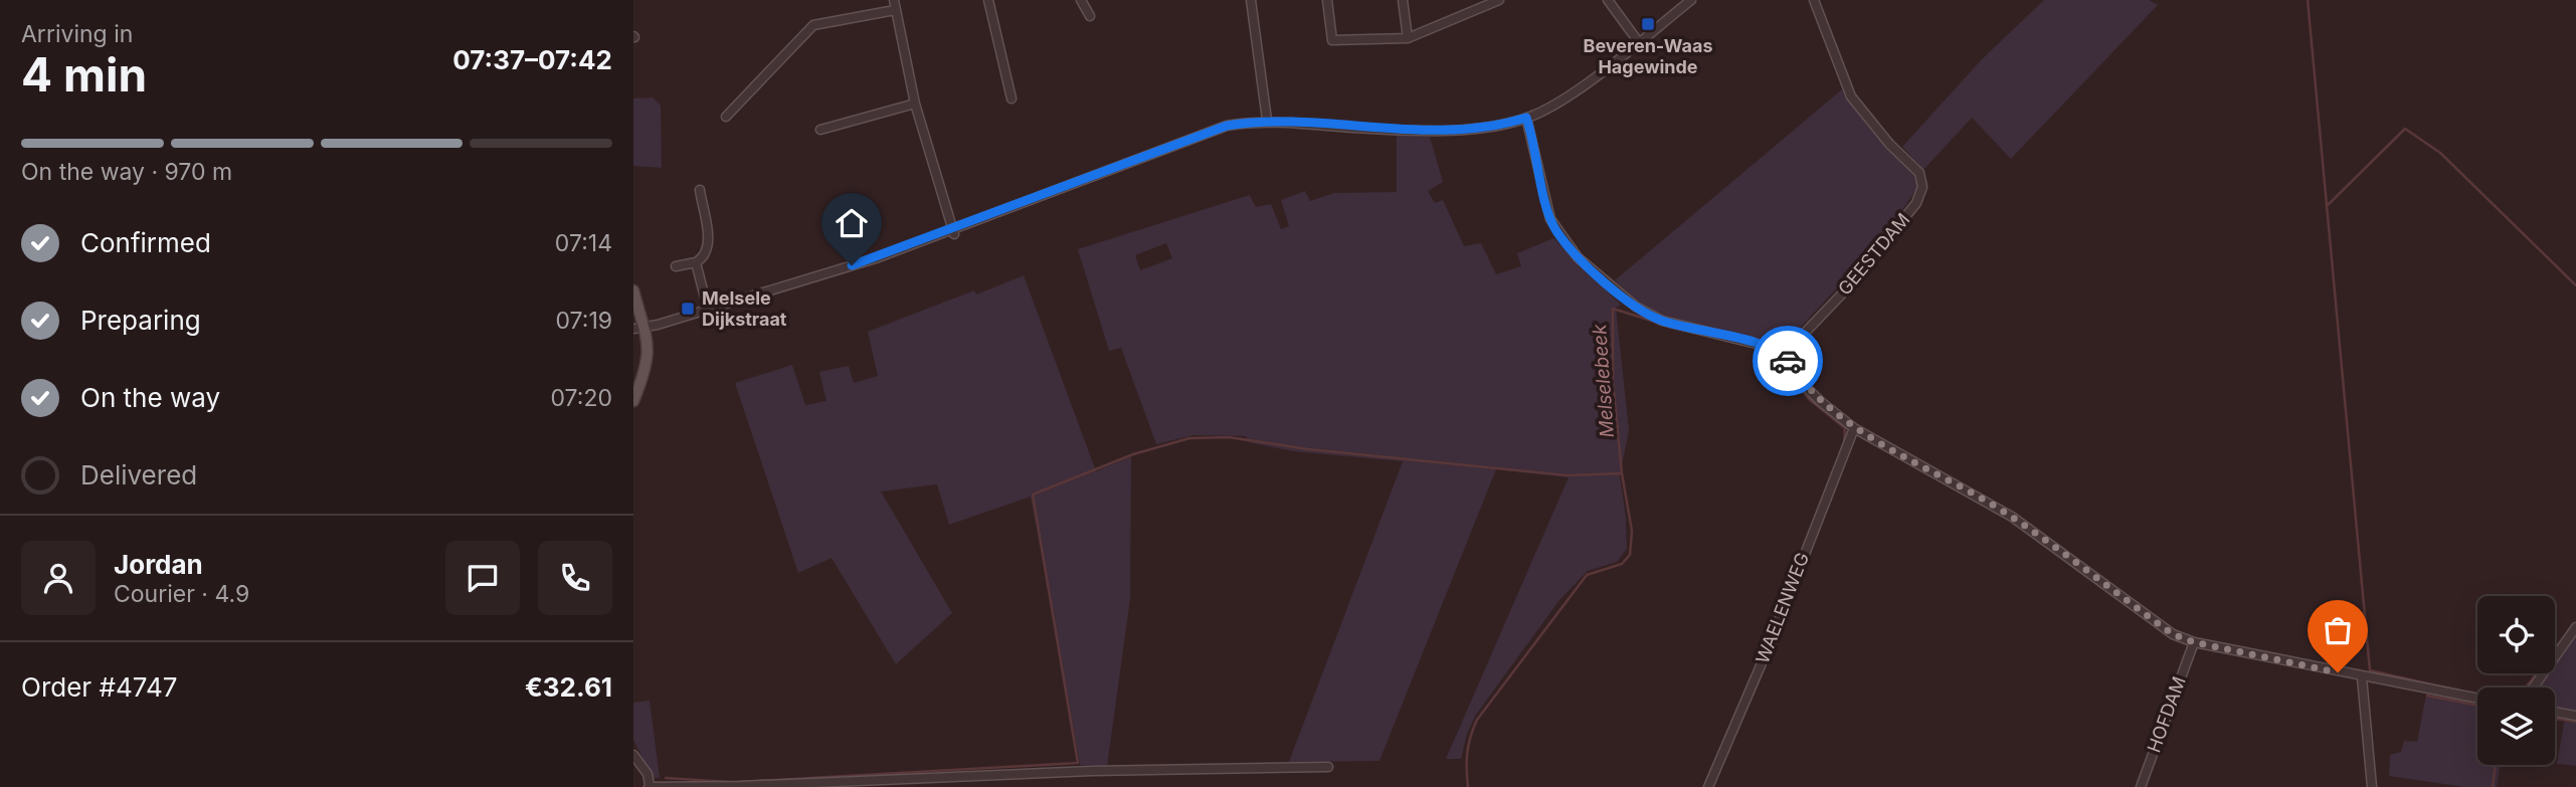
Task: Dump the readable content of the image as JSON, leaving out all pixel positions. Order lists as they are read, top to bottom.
{
  "streets": {
    "street": ["GEESTDAM", "WAELENWEG", "HOFDAM"]
  },
  "water": ["Melselebeek"],
  "places": {
    "transit": ["Beveren-Waas Hagewinde", "Melsele Dijkstraat"]
  },
  "page": {
    "heading": ["4 min", "Arriving in", "07:37–07:42"],
    "panel": [
      "Jordan",
      "Courier · 4.9",
      "Order #4747",
      "€32.61"
    ],
    "bar": "On the way · 970 m",
    "list": [
      ["Confirmed", "07:14"],
      ["Preparing", "07:19"],
      ["On the way", "07:20"],
      "Delivered"
    ]
  }
}
